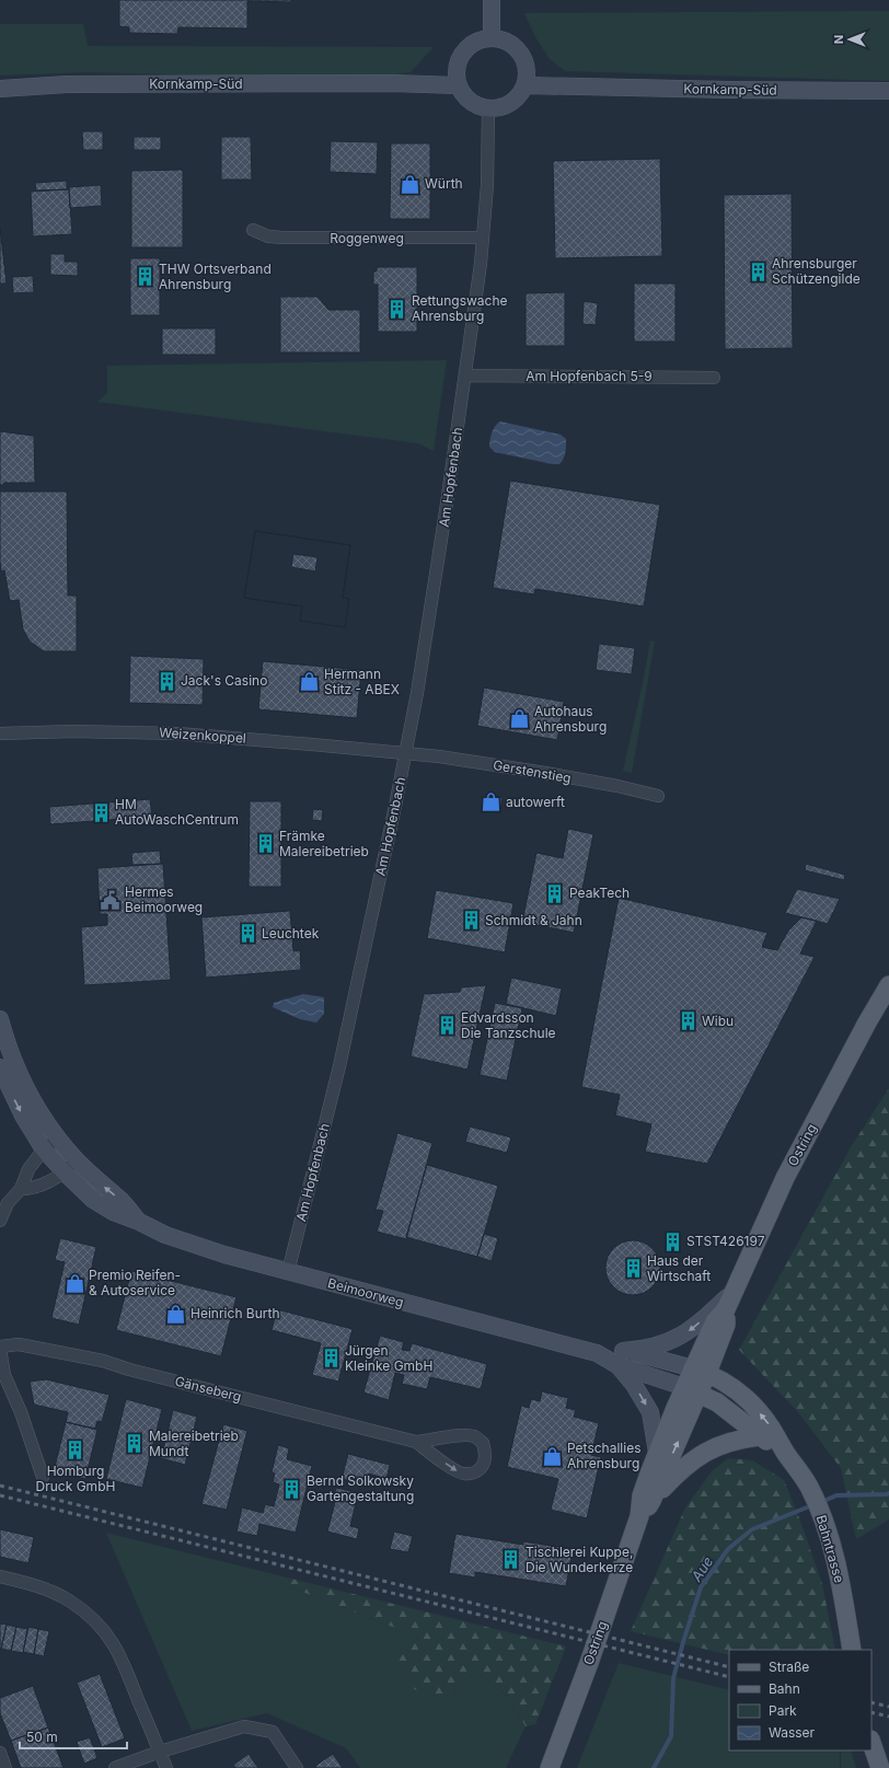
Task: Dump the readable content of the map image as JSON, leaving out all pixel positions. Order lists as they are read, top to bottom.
{
  "streets": {
    "main road": [
      "Kornkamp-Süd",
      "Ostring",
      "Beimoorweg",
      "Bahntrasse"
    ],
    "street": [
      "Roggenweg",
      "Am Hopfenbach 5-9",
      "Am Hopfenbach",
      "Weizenkoppel",
      "Gerstenstieg",
      "Gänseberg"
    ]
  },
  "crossings": [
    ["Kornkamp-Süd", "Am Hopfenbach"],
    ["Roggenweg", "Am Hopfenbach"],
    ["Am Hopfenbach 5-9", "Am Hopfenbach"],
    ["Am Hopfenbach", "Weizenkoppel"],
    ["Am Hopfenbach", "Gerstenstieg"],
    ["Am Hopfenbach", "Beimoorweg"],
    ["Weizenkoppel", "Gerstenstieg"],
    ["Ostring", "Beimoorweg"],
    ["Ostring", "Bahntrasse"],
    ["Beimoorweg", "Bahntrasse"]
  ],
  "water": ["Aue"],
  "places": {
    "shop": [
      "Würth",
      "Hermann Stitz - ABEX",
      "Autohaus Ahrensburg",
      "autowerft",
      "Premio Reifen- & Autoservice",
      "Heinrich Burth",
      "Petschallies Ahrensburg"
    ],
    "building": [
      "Ahrensburger Schützengilde",
      "THW Ortsverband Ahrensburg",
      "Rettungswache Ahrensburg",
      "Jack's Casino",
      "HM AutoWaschCentrum",
      "Främke Malereibetrieb",
      "PeakTech",
      "Schmidt & Jahn",
      "Leuchtek",
      "Wibu",
      "Edvardsson Die Tanzschule",
      "STST426197",
      "Haus der Wirtschaft",
      "Jürgen Kleinke GmbH",
      "Malereibetrieb Mundt",
      "Homburg Druck GmbH",
      "Bernd Solkowsky Gartengestaltung",
      "Tischlerei Kuppe, Die Wunderkerze"
    ],
    "public building": ["Hermes Beimoorweg"]
  },
  "legend": [
    "Straße",
    "Bahn",
    "Park",
    "Wasser"
  ],
  "scale_bar": "50 m",
  "north": "left"
}
